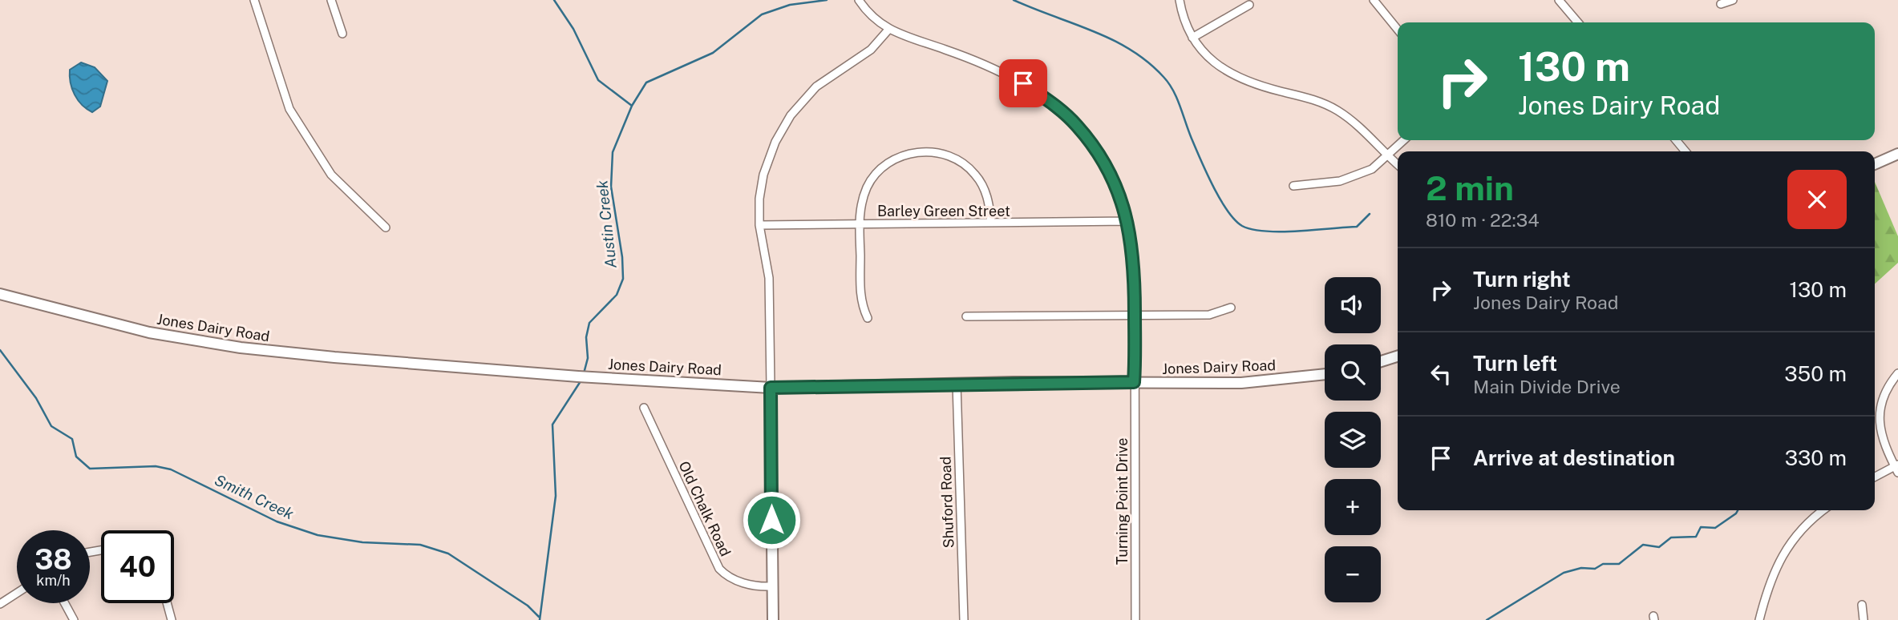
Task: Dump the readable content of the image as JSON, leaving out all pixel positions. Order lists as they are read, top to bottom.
{
  "streets": {
    "street": [
      "Barley Green Street",
      "Jones Dairy Road",
      "Turning Point Drive",
      "Shuford Road",
      "Old Chalk Road"
    ]
  },
  "crossings": [
    ["Barley Green Street", "Turning Point Drive"],
    ["Jones Dairy Road", "Turning Point Drive"],
    ["Jones Dairy Road", "Shuford Road"]
  ],
  "water": ["Austin Creek", "Smith Creek"],
  "page": {
    "turn": ["130 m", "Jones Dairy Road"],
    "heading": ["2 min", "810 m · 22:34"],
    "list": [
      {
        "name": "Turn right",
        "note": "Jones Dairy Road",
        "value": "130 m"
      },
      {
        "name": "Turn left",
        "note": "Main Divide Drive",
        "value": "350 m"
      },
      {
        "name": "Arrive at destination",
        "value": "330 m"
      }
    ],
    "map_buttons": ["+", "−"],
    "speed": "38 km/h",
    "limit": "40"
  }
}
